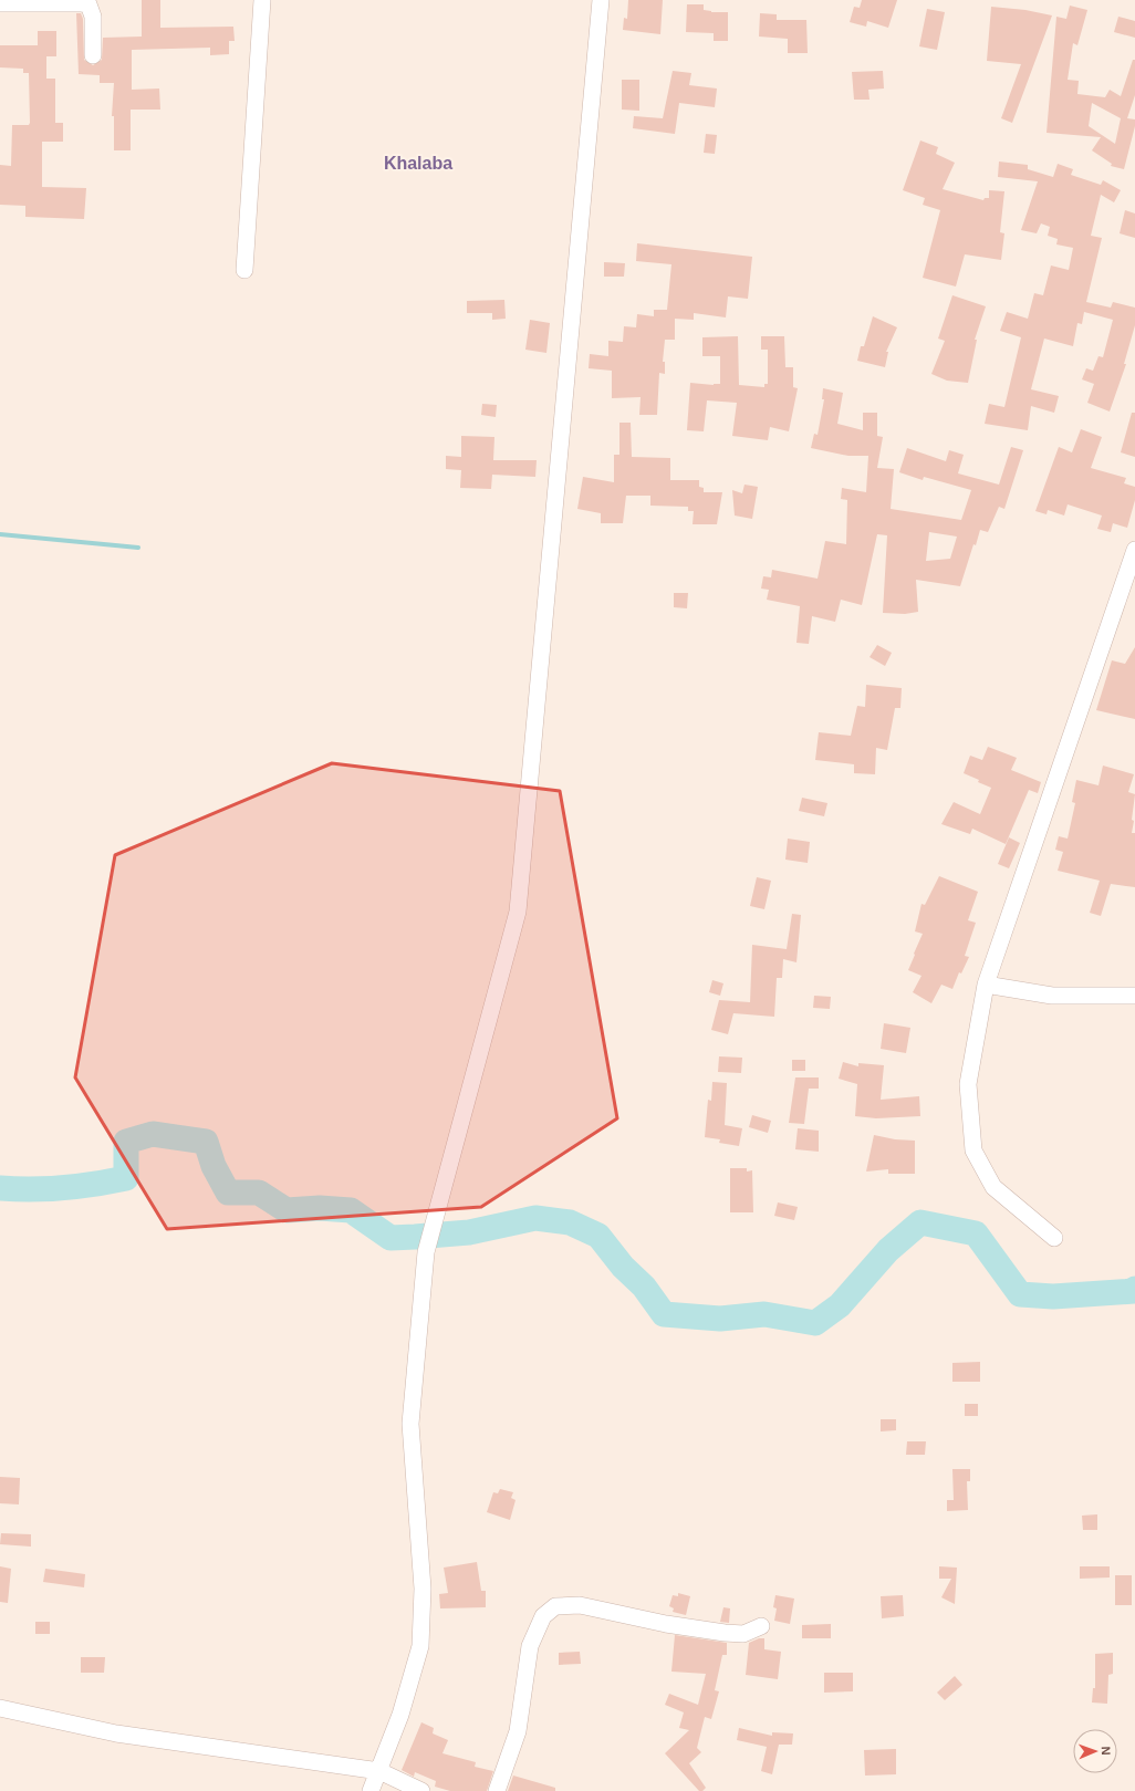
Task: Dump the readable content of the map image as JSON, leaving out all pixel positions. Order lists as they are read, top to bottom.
{
  "districts": ["Khalaba"],
  "north": "right"
}
